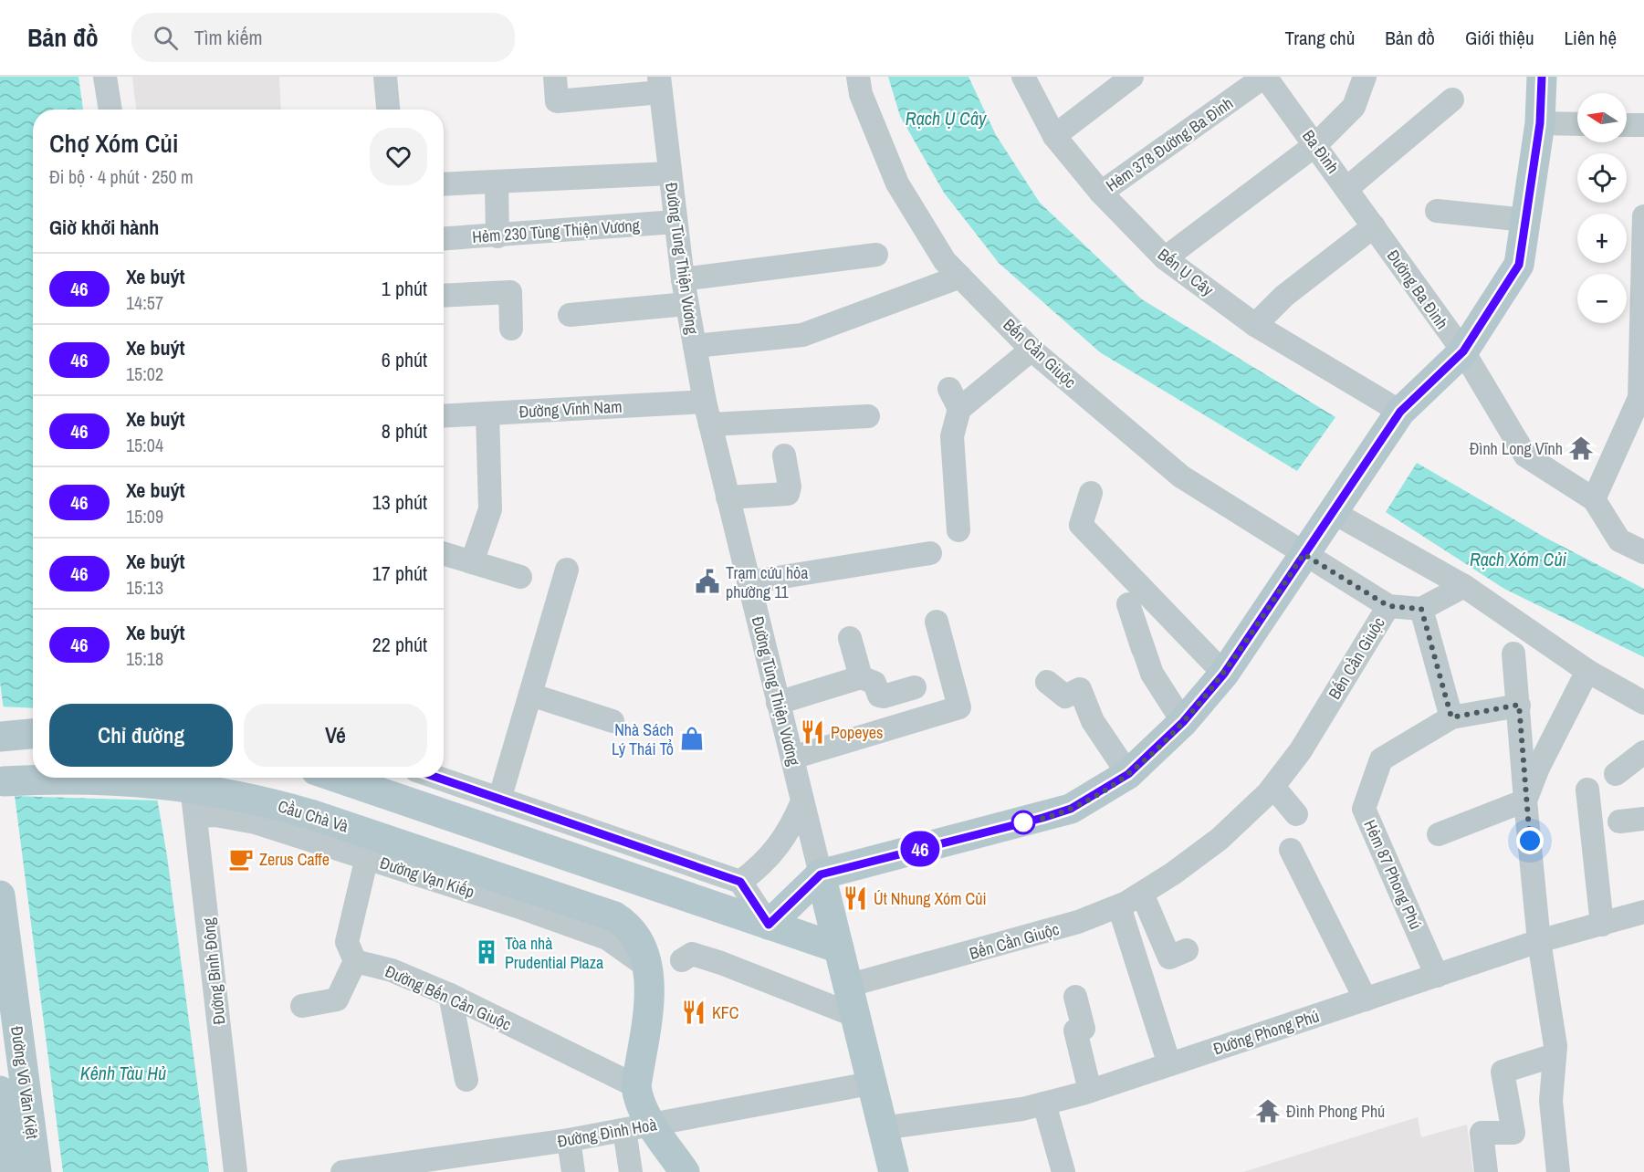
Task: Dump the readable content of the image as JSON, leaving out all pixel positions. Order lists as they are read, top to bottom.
{
  "streets": {
    "main road": ["Đường Tùng Thiện Vương", "Cầu Chà Và", "Đường Võ Văn Kiệt"],
    "street": [
      "Hẻm 378 Đường Ba Đình",
      "Ba Đình",
      "Hẻm 230 Tùng Thiện Vương",
      "Bến Ụ Cây",
      "Đường Ba Đình",
      "Bến Cần Giuộc",
      "Đường Vĩnh Nam",
      "Hẻm 87 Phong Phú",
      "Đường Vạn Kiếp",
      "Đường Bình Đông",
      "Đường Bến Cần Giuộc",
      "Đường Phong Phú",
      "Đường Đình Hoà"
    ]
  },
  "crossings": [
    ["Hẻm 378 Đường Ba Đình", "Ba Đình"],
    ["Hẻm 378 Đường Ba Đình", "Bến Ụ Cây"],
    ["Ba Đình", "Đường Ba Đình"],
    ["Hẻm 230 Tùng Thiện Vương", "Đường Tùng Thiện Vương"],
    ["Đường Tùng Thiện Vương", "Bến Cần Giuộc"],
    ["Đường Tùng Thiện Vương", "Đường Vĩnh Nam"],
    ["Đường Tùng Thiện Vương", "Đường Phong Phú"],
    ["Đường Tùng Thiện Vương", "Đường Đình Hoà"],
    ["Cầu Chà Và", "Đường Vạn Kiếp"],
    ["Hẻm 87 Phong Phú", "Đường Phong Phú"],
    ["Đường Vạn Kiếp", "Đường Bình Đông"]
  ],
  "water": ["Rạch Ụ Cây", "Rạch Xóm Củi", "Kênh Tàu Hủ"],
  "places": {
    "temple": ["Đình Long Vĩnh", "Đình Phong Phú"],
    "public building": ["Trạm cứu hỏa phường 11"],
    "restaurant": ["Popeyes", "Út Nhung Xóm Củi", "KFC"],
    "shop": ["Nhà Sách Lý Thái Tổ"],
    "cafe": ["Zerus Caffe"],
    "building": ["Tòa nhà Prudential Plaza"]
  },
  "lines": ["bus line 46"],
  "north": "left",
  "page": {
    "header": "Bản đồ",
    "search": "Tìm kiếm",
    "nav": [
      "Trang chủ",
      "Bản đồ",
      "Giới thiệu",
      "Liên hệ"
    ],
    "on_map": "46",
    "map_buttons": ["+", "−"],
    "heading": [
      ["Chợ Xóm Củi", "Đi bộ · 4 phút · 250 m"],
      "Giờ khởi hành"
    ],
    "list": [
      {
        "mark": "46",
        "name": "Xe buýt",
        "note": "14:57",
        "value": "1 phút"
      },
      {
        "mark": "46",
        "name": "Xe buýt",
        "note": "15:02",
        "value": "6 phút"
      },
      {
        "mark": "46",
        "name": "Xe buýt",
        "note": "15:04",
        "value": "8 phút"
      },
      {
        "mark": "46",
        "name": "Xe buýt",
        "note": "15:09",
        "value": "13 phút"
      },
      {
        "mark": "46",
        "name": "Xe buýt",
        "note": "15:13",
        "value": "17 phút"
      },
      {
        "mark": "46",
        "name": "Xe buýt",
        "note": "15:18",
        "value": "22 phút"
      }
    ],
    "buttons": ["Chỉ đường", "Vé"]
  }
}
